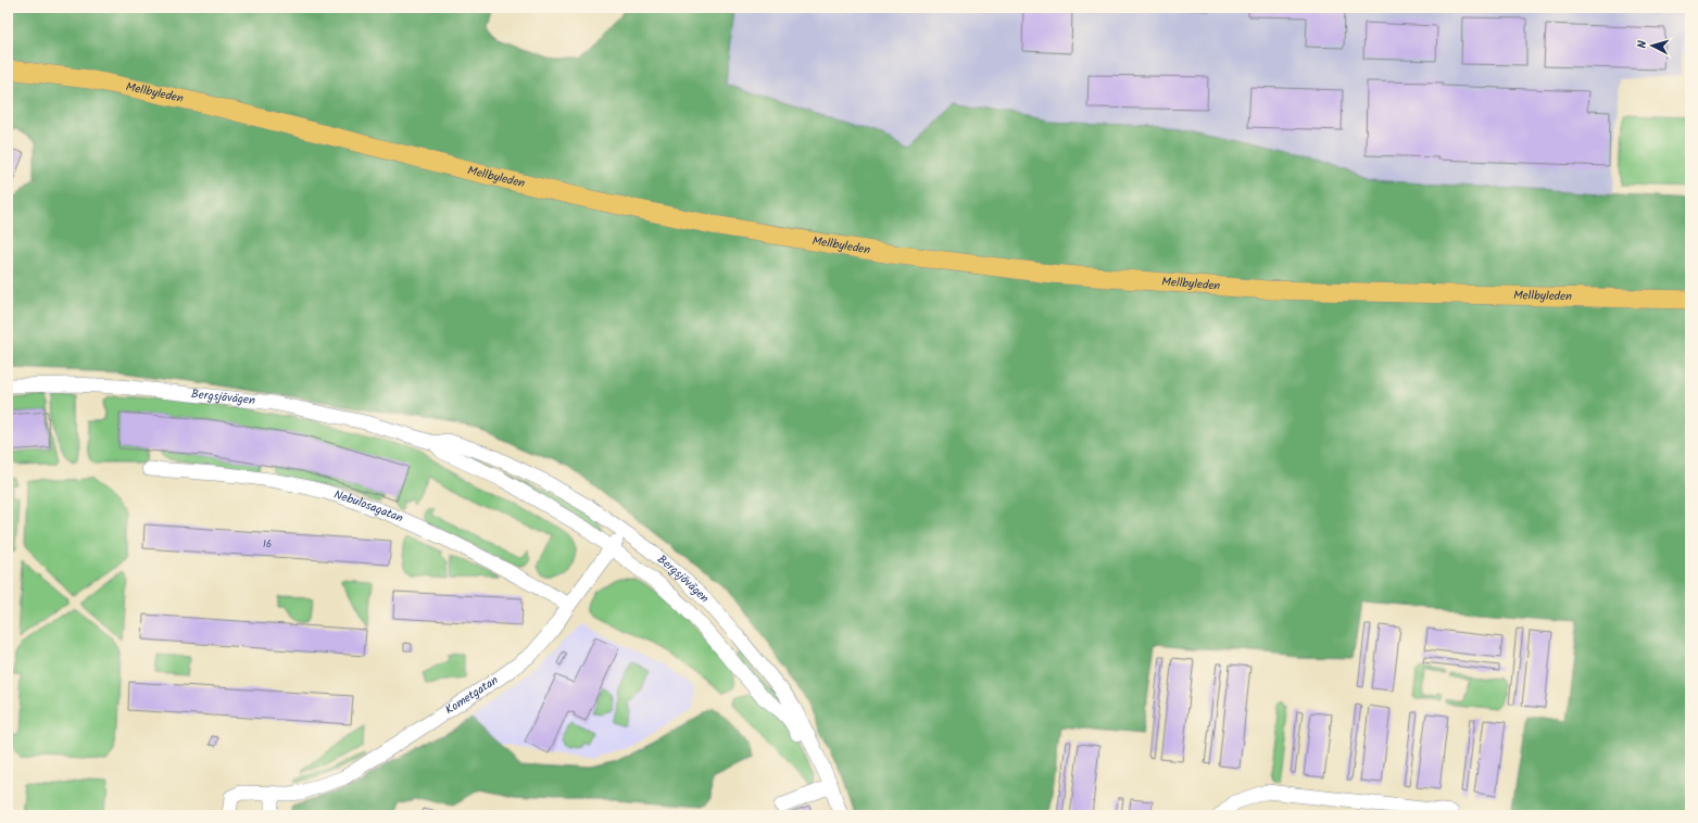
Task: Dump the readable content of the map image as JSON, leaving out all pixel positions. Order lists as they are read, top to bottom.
{
  "streets": {
    "main road": ["Mellbyleden"],
    "street": ["Bergsjövägen", "Nebulosagatan", "Kometgatan"]
  },
  "crossings": [
    ["Bergsjövägen", "Kometgatan"],
    ["Nebulosagatan", "Kometgatan"]
  ],
  "house_numbers": ["16"],
  "north": "left"
}
